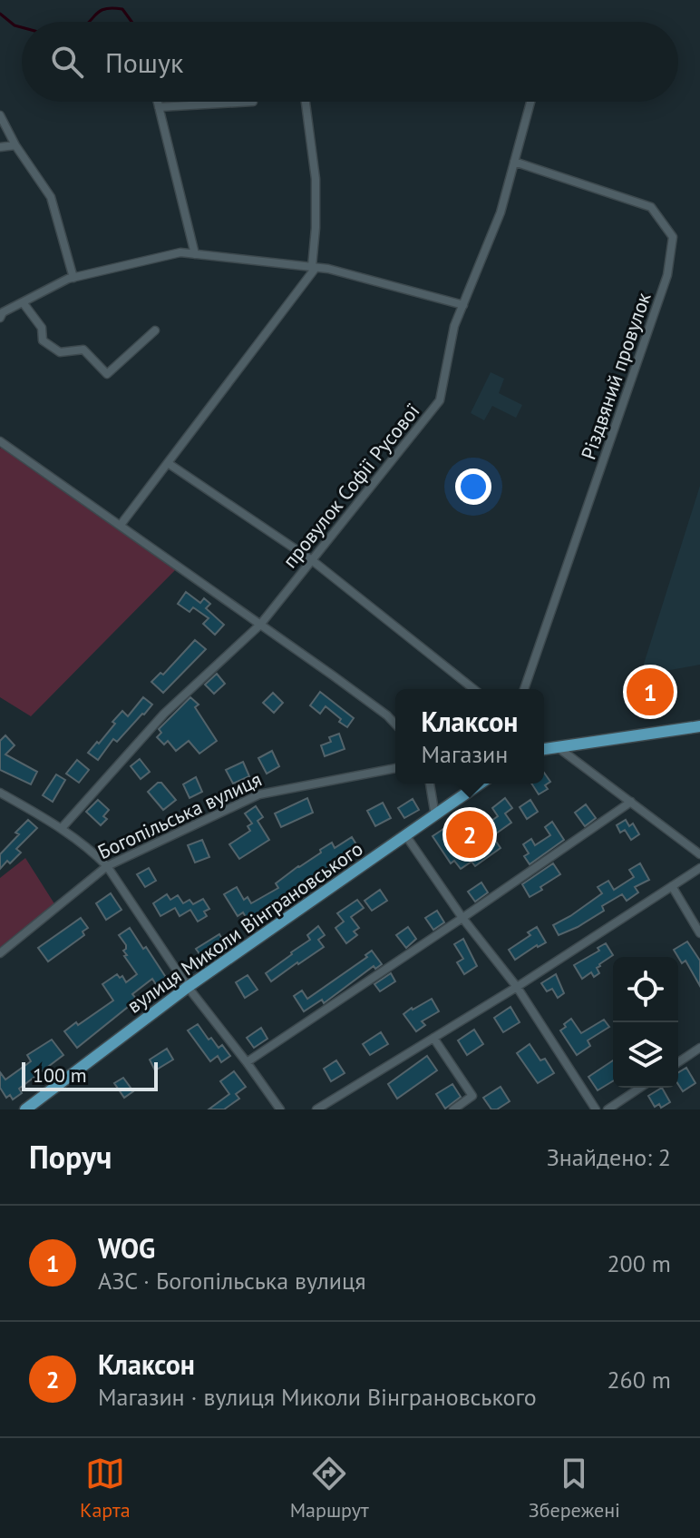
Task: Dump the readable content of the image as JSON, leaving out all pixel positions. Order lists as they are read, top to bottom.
{
  "streets": {
    "main road": ["вулиця Миколи Вінграновського"],
    "street": ["Різдвяний провулок", "провулок Софії Русової", "Богопільська вулиця"]
  },
  "crossings": [
    ["Різдвяний провулок", "провулок Софії Русової"]
  ],
  "scale_bar": "100 m",
  "page": {
    "search": "Пошук",
    "pins": ["1", "2"],
    "popup": ["Клаксон", "Магазин"],
    "scale": "100 m",
    "heading": ["Поруч", "Знайдено: 2"],
    "list": [
      {
        "mark": "1",
        "name": "WOG",
        "note": "АЗС · Богопільська вулиця",
        "value": "200 m"
      },
      {
        "mark": "2",
        "name": "Клаксон",
        "note": "Магазин · вулиця Миколи Вінграновського",
        "value": "260 m"
      }
    ],
    "nav": ["Карта", "Маршрут", "Збережені"]
  }
}
